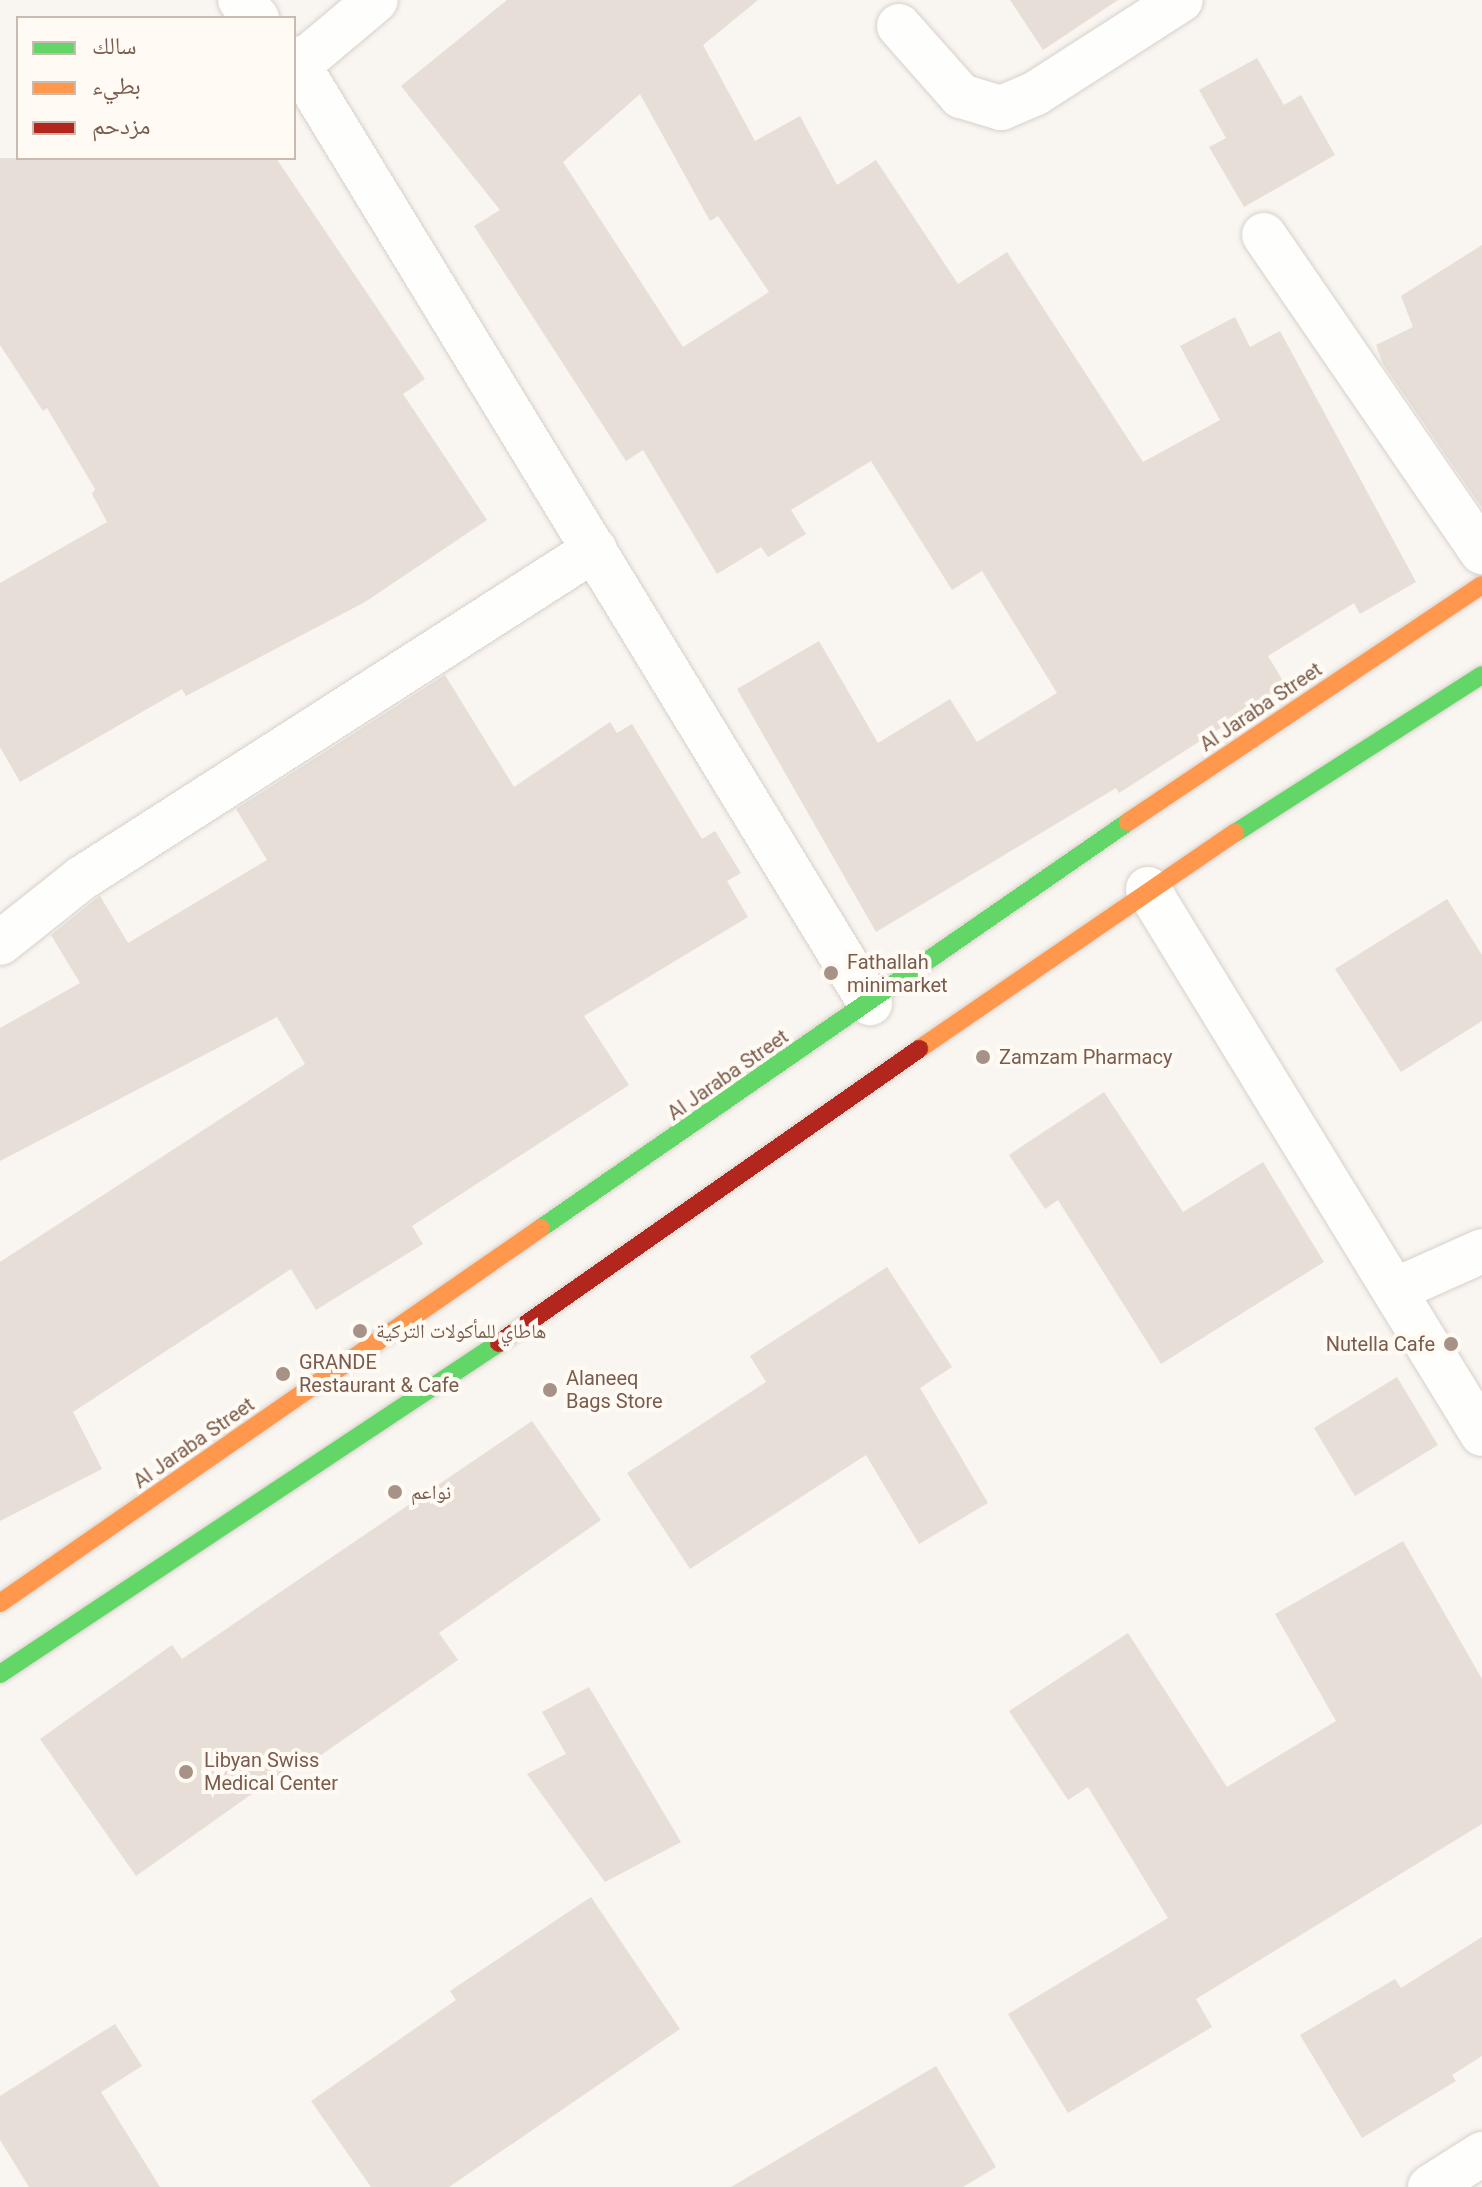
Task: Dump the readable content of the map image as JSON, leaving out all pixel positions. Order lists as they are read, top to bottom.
{
  "streets": {
    "main road": ["Al Jaraba Street"]
  },
  "places": [
    "Fathallah minimarket",
    "Zamzam Pharmacy",
    "هاطاي للمأكولات التركية",
    "Nutella Cafe",
    "GRANDE Restaurant & Cafe",
    "Alaneeq Bags Store",
    "نواعم",
    "Libyan Swiss Medical Center"
  ],
  "legend": ["سالك", "بطيء", "مزدحم"]
}
